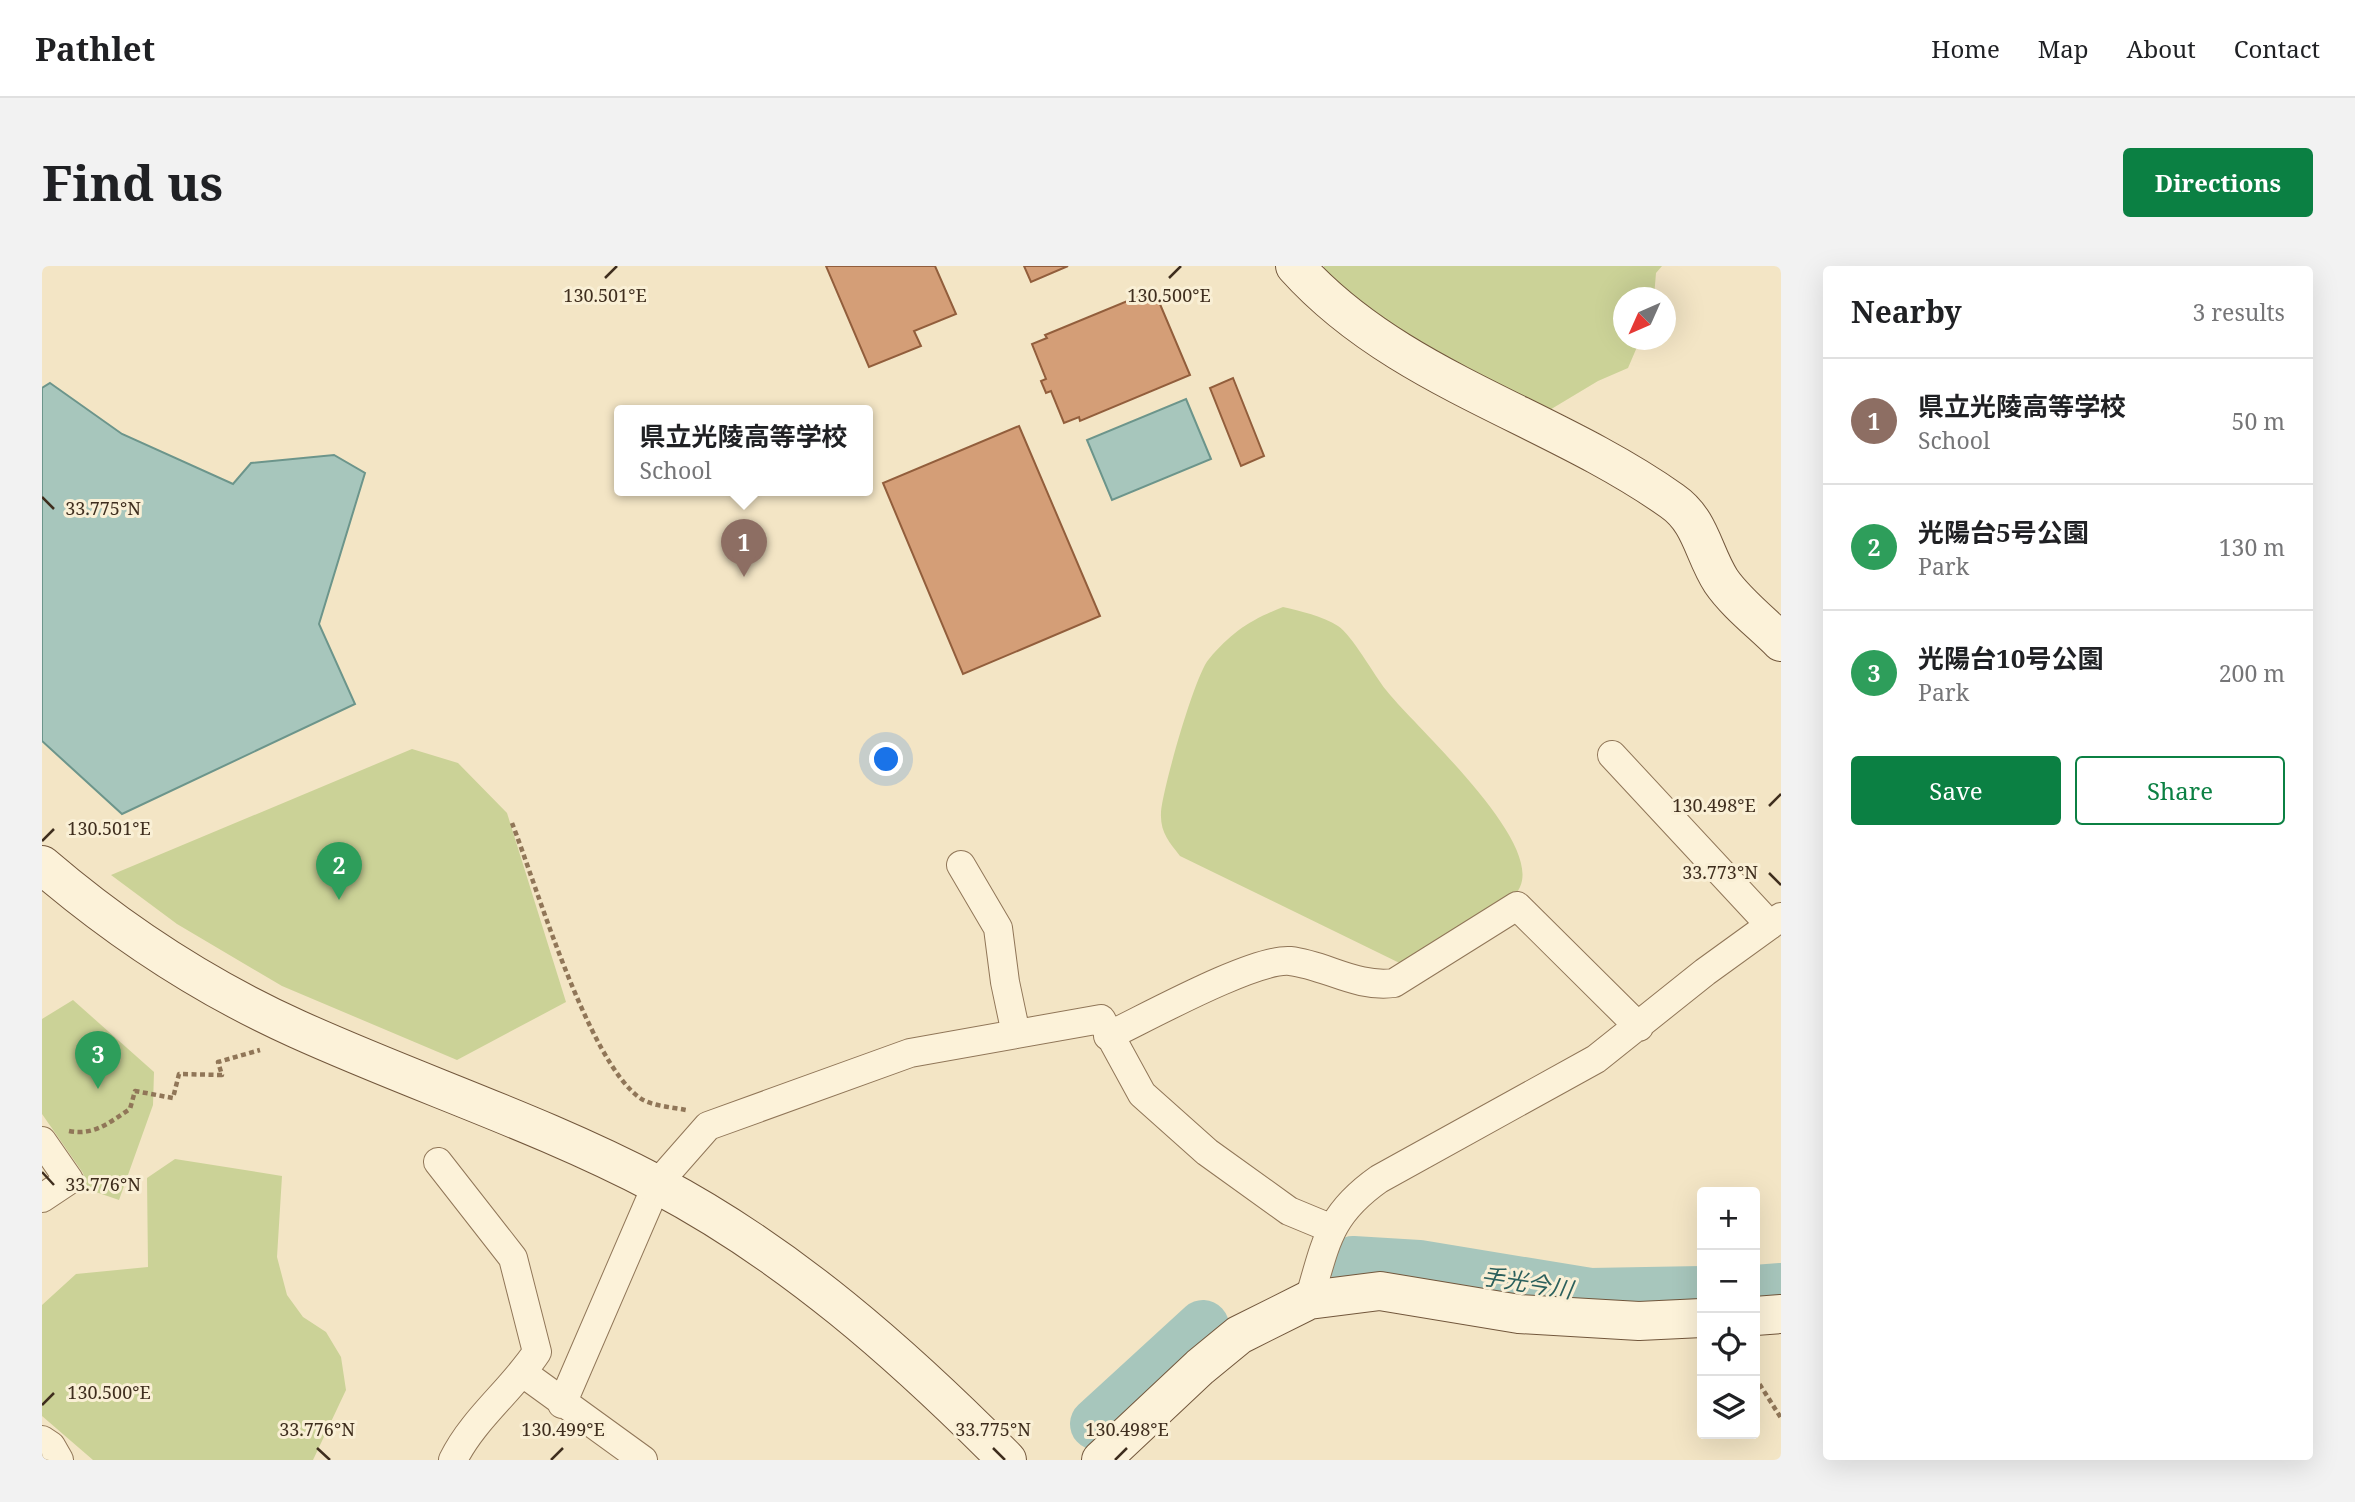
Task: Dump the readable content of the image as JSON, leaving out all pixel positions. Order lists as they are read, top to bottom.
{
  "water": ["手光今川"],
  "north": "bottom left",
  "page": {
    "header": "Pathlet",
    "nav": [
      "Home",
      "Map",
      "About",
      "Contact"
    ],
    "buttons": [
      "Directions",
      ["Save", "Share"]
    ],
    "title": "Find us",
    "heading": ["Nearby", "3 results"],
    "list": [
      {
        "mark": "1",
        "name": "県立光陵高等学校",
        "note": "School",
        "value": "50 m"
      },
      {
        "mark": "2",
        "name": "光陽台5号公園",
        "note": "Park",
        "value": "130 m"
      },
      {
        "mark": "3",
        "name": "光陽台10号公園",
        "note": "Park",
        "value": "200 m"
      }
    ],
    "popup": ["県立光陵高等学校", "School"],
    "pins": ["1", "2", "3"],
    "map_buttons": ["+", "−"]
  },
  "coordinates": [
    "130.501°E",
    "130.500°E",
    "33.775°N",
    "130.498°E",
    "33.773°N",
    "33.776°N",
    "130.499°E"
  ]
}
